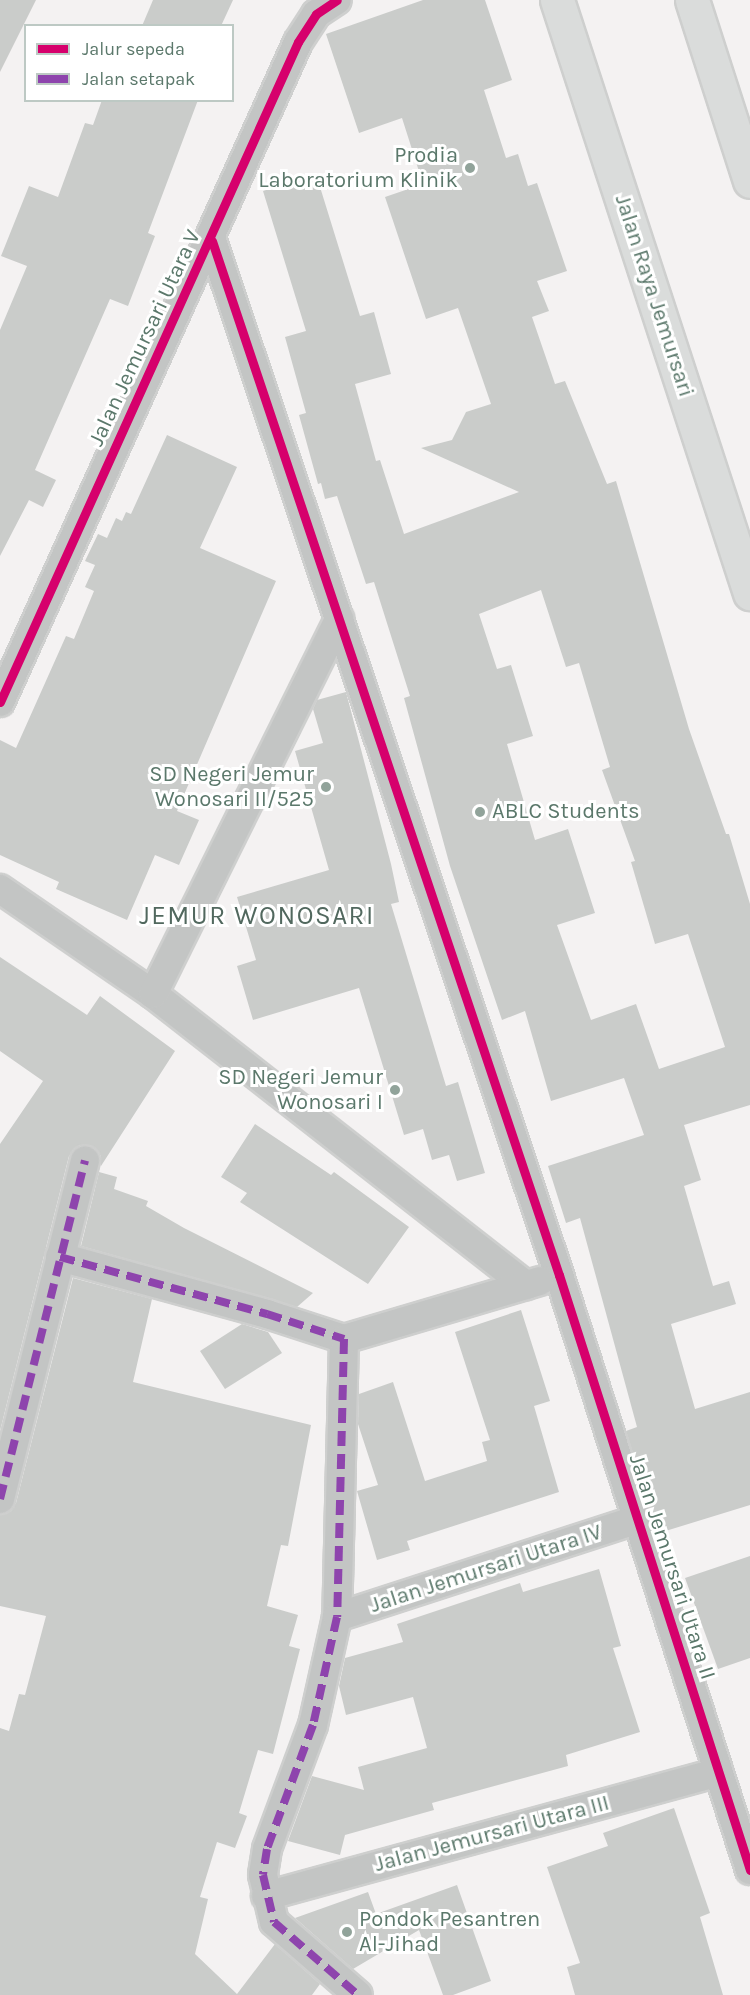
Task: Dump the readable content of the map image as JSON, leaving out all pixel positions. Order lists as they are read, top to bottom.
{
  "streets": {
    "main road": ["Jalan Raya Jemursari"],
    "street": [
      "Jalan Jemursari Utara V",
      "Jalan Jemursari Utara II",
      "Jalan Jemursari Utara IV",
      "Jalan Jemursari Utara III"
    ]
  },
  "crossings": [
    ["Jalan Jemursari Utara V", "Jalan Jemursari Utara II"],
    ["Jalan Jemursari Utara II", "Jalan Jemursari Utara IV"],
    ["Jalan Jemursari Utara II", "Jalan Jemursari Utara III"]
  ],
  "districts": ["JEMUR WONOSARI"],
  "places": [
    "Prodia Laboratorium Klinik",
    "SD Negeri Jemur Wonosari II/525",
    "ABLC Students",
    "SD Negeri Jemur Wonosari I",
    "Pondok Pesantren Al-Jihad"
  ],
  "legend": ["Jalur sepeda", "Jalan setapak"]
}
